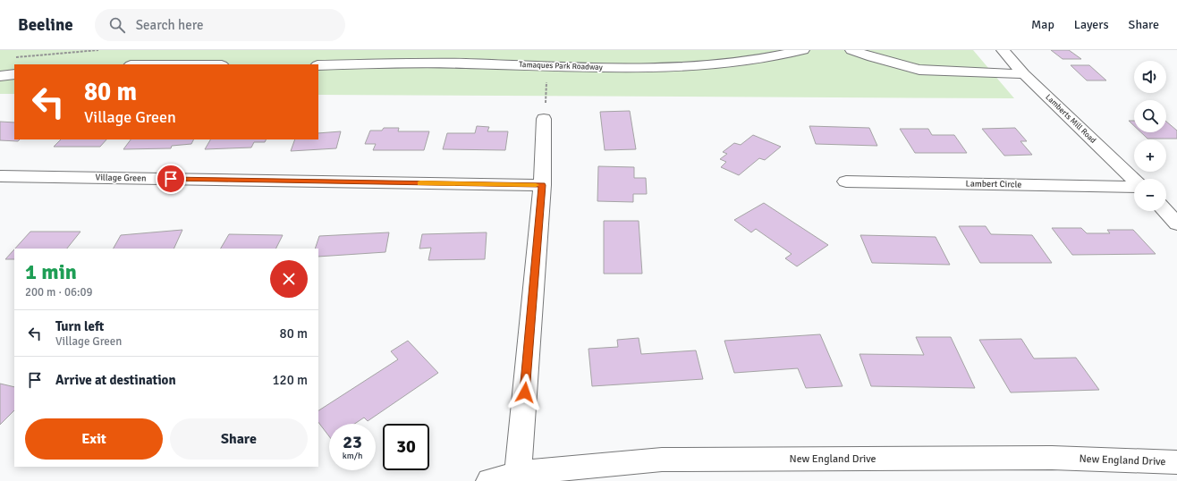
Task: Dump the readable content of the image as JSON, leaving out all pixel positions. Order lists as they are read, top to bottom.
{
  "streets": {
    "street": [
      "Tamaques Park Roadway",
      "Lamberts Mill Road",
      "Village Green",
      "Lambert Circle",
      "New England Drive"
    ]
  },
  "page": {
    "header": "Beeline",
    "search": "Search here",
    "nav": ["Map", "Layers", "Share"],
    "map_buttons": ["+", "−"],
    "turn": ["80 m", "Village Green"],
    "heading": ["1 min", "200 m · 06:09"],
    "list": [
      {
        "name": "Turn left",
        "note": "Village Green",
        "value": "80 m"
      },
      {
        "name": "Arrive at destination",
        "value": "120 m"
      }
    ],
    "buttons": ["Exit", "Share"],
    "speed": "23 km/h",
    "limit": "30"
  }
}
